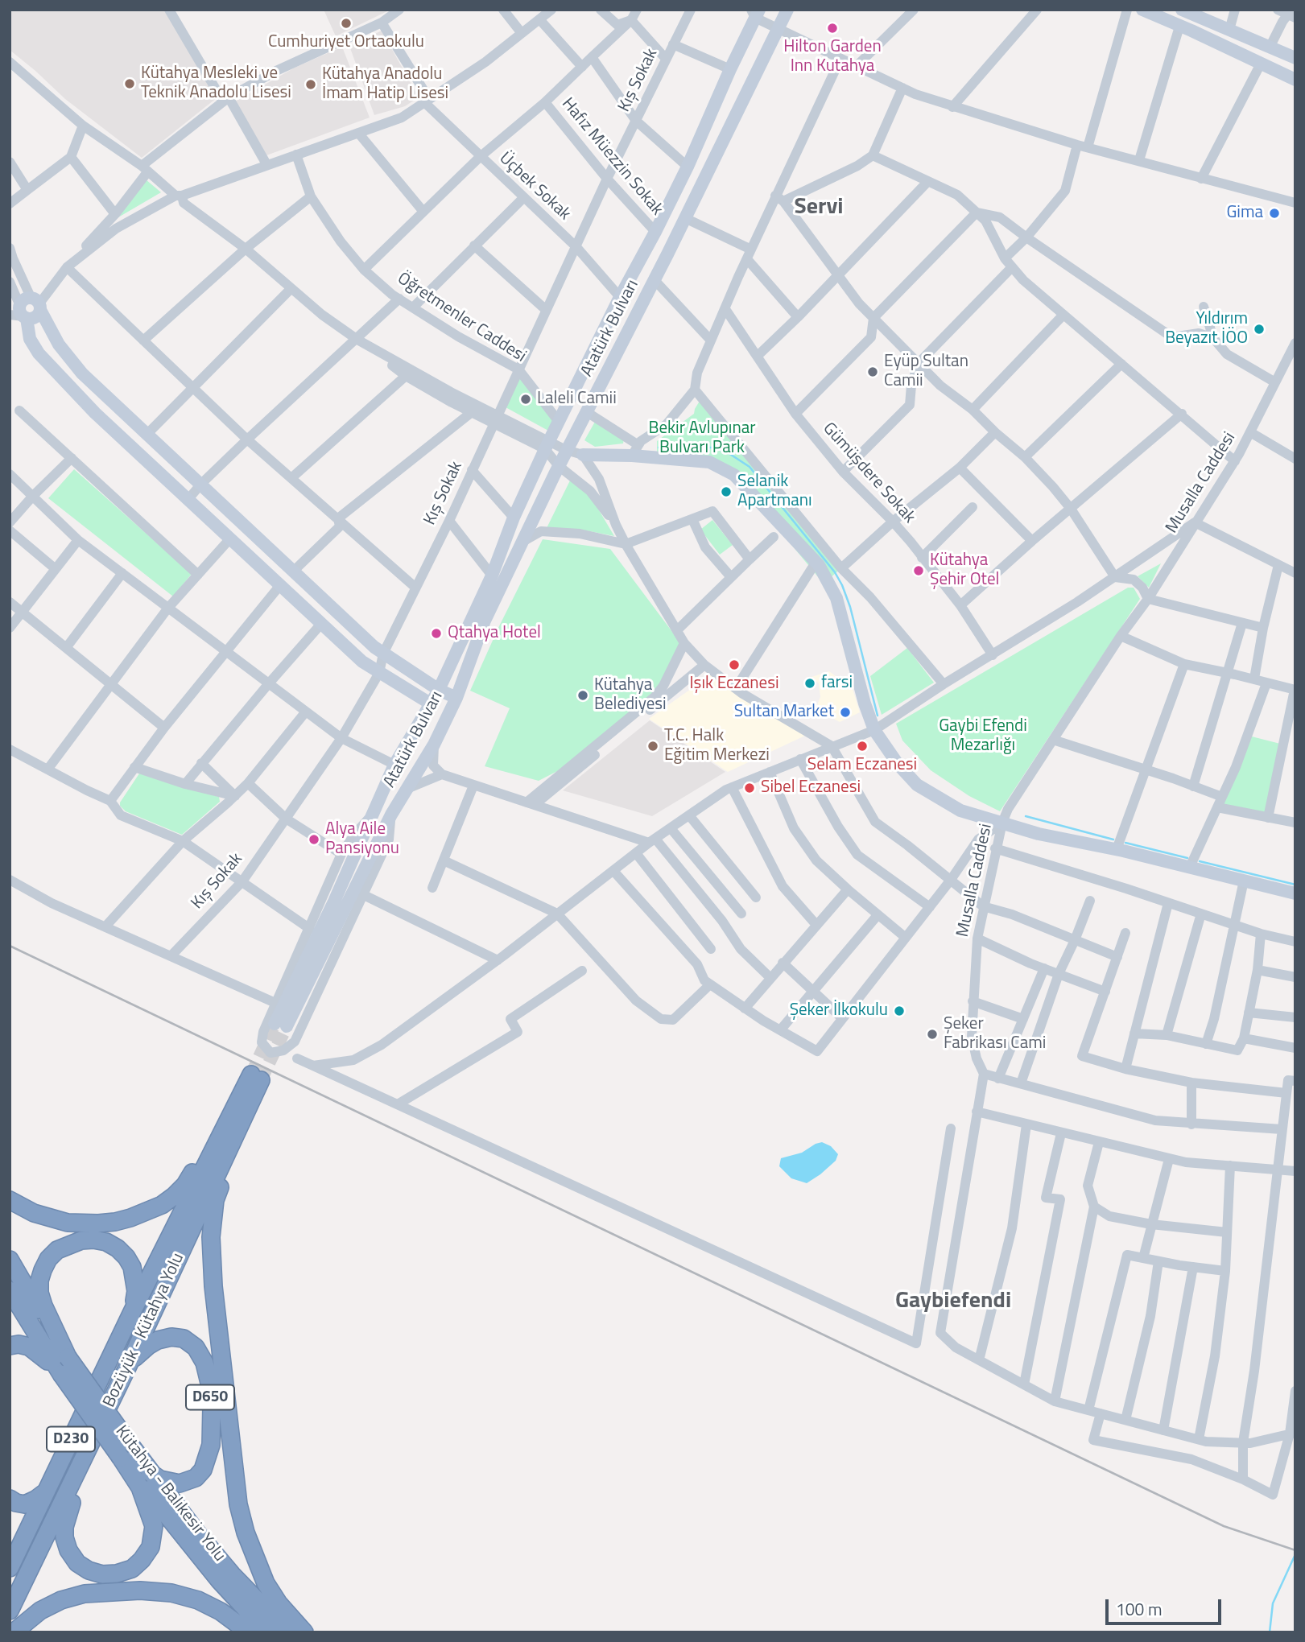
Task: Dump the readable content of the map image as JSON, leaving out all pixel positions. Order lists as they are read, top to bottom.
{
  "streets": {
    "highway": [
      "Bozüyük - Kütahya Yolu",
      "D650",
      "D230",
      "Kütahya - Balıkesir Yolu"
    ],
    "main road": ["Atatürk Bulvarı"],
    "street": [
      "Kış Sokak",
      "Hafız Müezzin Sokak",
      "Üçbek Sokak",
      "Öğretmenler Caddesi",
      "Gümüşdere Sokak",
      "Musalla Caddesi"
    ]
  },
  "crossings": [
    ["Kış Sokak", "Hafız Müezzin Sokak"],
    ["Kış Sokak", "Üçbek Sokak"],
    ["Kış Sokak", "Öğretmenler Caddesi"],
    ["Hafız Müezzin Sokak", "Atatürk Bulvarı"],
    ["Üçbek Sokak", "Atatürk Bulvarı"],
    ["Öğretmenler Caddesi", "Atatürk Bulvarı"],
    ["Bozüyük - Kütahya Yolu", "D650"],
    ["Bozüyük - Kütahya Yolu", "D230"],
    ["D650", "Kütahya - Balıkesir Yolu"],
    ["D230", "Kütahya - Balıkesir Yolu"]
  ],
  "districts": ["Servi", "Gaybiefendi"],
  "parks": ["Bekir Avlupınar Bulvarı Park", "Gaybi Efendi Mezarlığı"],
  "places": [
    "Cumhuriyet Ortaokulu",
    "Hilton Garden Inn Kutahya",
    "Kütahya Mesleki ve Teknik Anadolu Lisesi",
    "Kütahya Anadolu İmam Hatip Lisesi",
    "Gima",
    "Yıldırım Beyazıt İÖO",
    "Eyüp Sultan Camii",
    "Laleli Camii",
    "Selanik Apartmanı",
    "Kütahya Şehir Otel",
    "Qtahya Hotel",
    "Işık Eczanesi",
    "farsi",
    "Kütahya Belediyesi",
    "Sultan Market",
    "T.C. Halk Eğitim Merkezi",
    "Selam Eczanesi",
    "Sibel Eczanesi",
    "Alya Aile Pansiyonu",
    "Şeker İlkokulu",
    "Şeker Fabrikası Cami"
  ],
  "scale_bar": "100 m"
}
